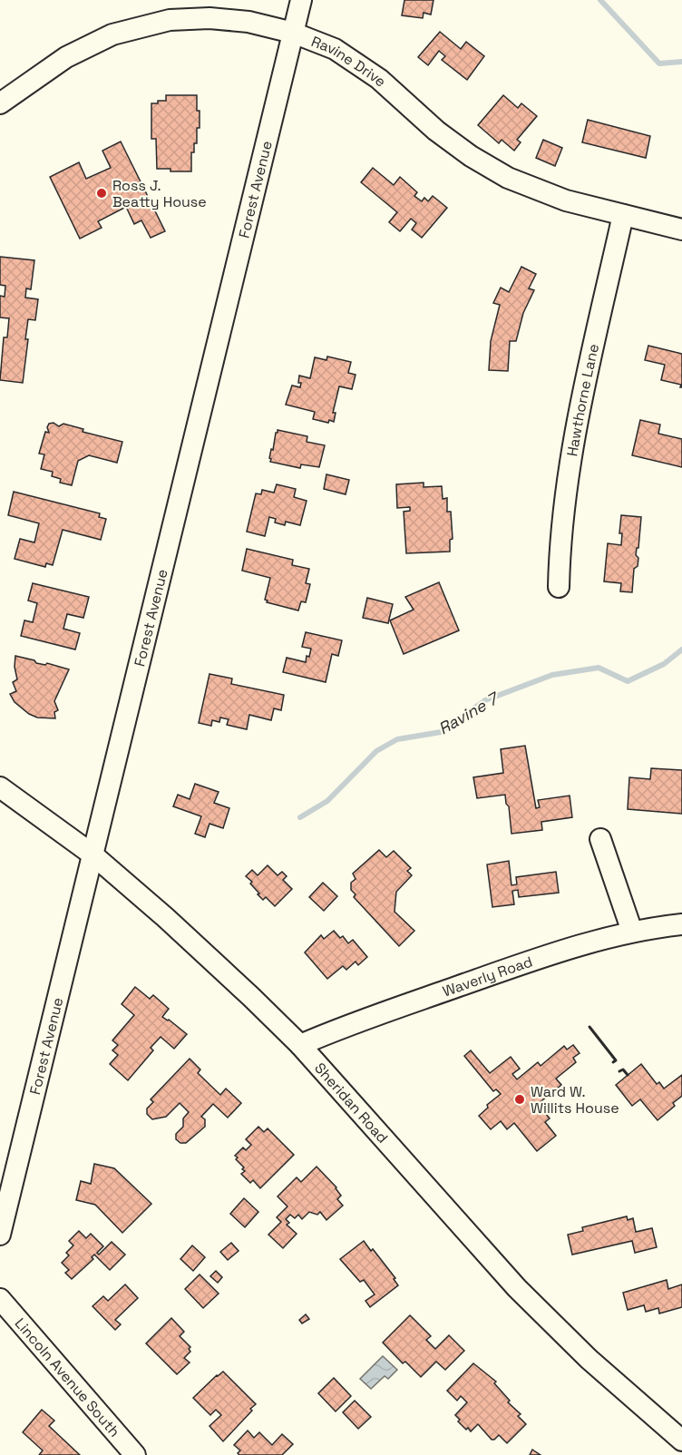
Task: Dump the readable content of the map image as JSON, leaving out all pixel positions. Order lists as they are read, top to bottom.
{
  "streets": {
    "street": [
      "Ravine Drive",
      "Forest Avenue",
      "Hawthorne Lane",
      "Waverly Road",
      "Sheridan Road",
      "Lincoln Avenue South"
    ]
  },
  "crossings": [
    ["Ravine Drive", "Forest Avenue"],
    ["Ravine Drive", "Hawthorne Lane"],
    ["Forest Avenue", "Sheridan Road"],
    ["Waverly Road", "Sheridan Road"]
  ],
  "water": ["Ravine 7"],
  "places": ["Ross J. Beatty House", "Ward W. Willits House"]
}
